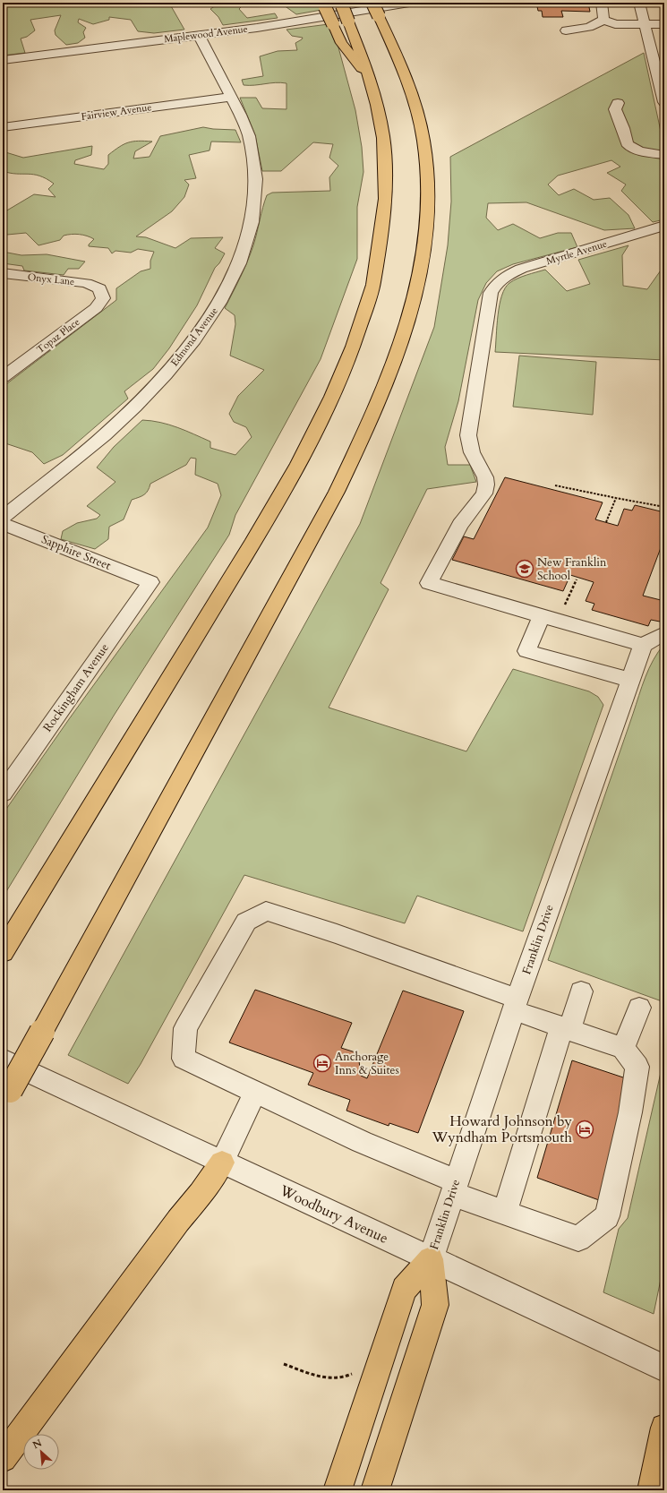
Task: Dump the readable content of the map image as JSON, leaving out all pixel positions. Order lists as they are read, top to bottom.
{
  "streets": {
    "street": [
      "Maplewood Avenue",
      "Fairview Avenue",
      "Myrtle Avenue",
      "Onyx Lane",
      "Topaz Place",
      "Edmond Avenue",
      "Sapphire Street",
      "Rockingham Avenue",
      "Franklin Drive",
      "Woodbury Avenue"
    ]
  },
  "crossings": [
    ["Maplewood Avenue", "Edmond Avenue"],
    ["Fairview Avenue", "Edmond Avenue"],
    ["Onyx Lane", "Topaz Place"],
    ["Sapphire Street", "Rockingham Avenue"],
    ["Franklin Drive", "Woodbury Avenue"]
  ],
  "places": {
    "school or university": ["New Franklin School"],
    "hotel": ["Anchorage Inns & Suites", "Howard Johnson by Wyndham Portsmouth"]
  },
  "north": "top left"
}
